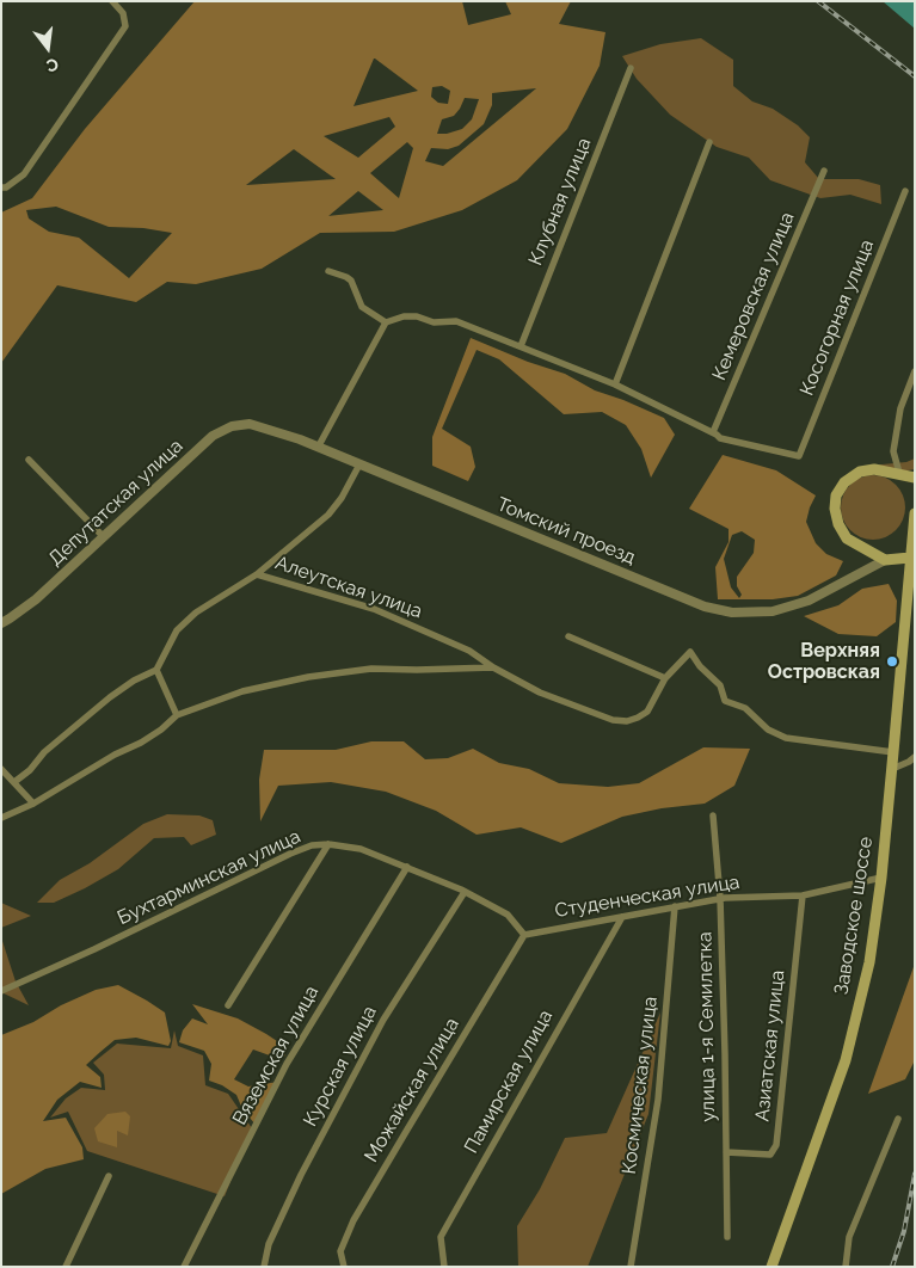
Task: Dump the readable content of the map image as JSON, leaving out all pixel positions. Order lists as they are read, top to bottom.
{
  "streets": {
    "main road": ["Заводское шоссе"],
    "street": [
      "Клубная улица",
      "Кемеровская улица",
      "Косогорная улица",
      "Депутатская улица",
      "Томский проезд",
      "Алеутская улица",
      "Бухтарминская улица",
      "Студенческая улица",
      "улица 1-я Семилетка",
      "Азиатская улица",
      "Вяземская улица",
      "Курская улица",
      "Памирская улица",
      "Космическая улица",
      "Можайская улица"
    ]
  },
  "crossings": [
    ["Кемеровская улица", "Косогорная улица"],
    ["Депутатская улица", "Томский проезд"],
    ["Томский проезд", "Алеутская улица"],
    ["Алеутская улица", "Заводское шоссе"],
    ["Бухтарминская улица", "Студенческая улица"],
    ["Бухтарминская улица", "Вяземская улица"],
    ["Бухтарминская улица", "Курская улица"],
    ["Бухтарминская улица", "Можайская улица"],
    ["Студенческая улица", "Заводское шоссе"],
    ["Студенческая улица", "улица 1-я Семилетка"],
    ["Студенческая улица", "Азиатская улица"],
    ["Студенческая улица", "Памирская улица"],
    ["Студенческая улица", "Космическая улица"],
    ["Студенческая улица", "Можайская улица"],
    ["улица 1-я Семилетка", "Азиатская улица"]
  ],
  "places": ["Верхняя Островская"],
  "north": "bottom"
}
